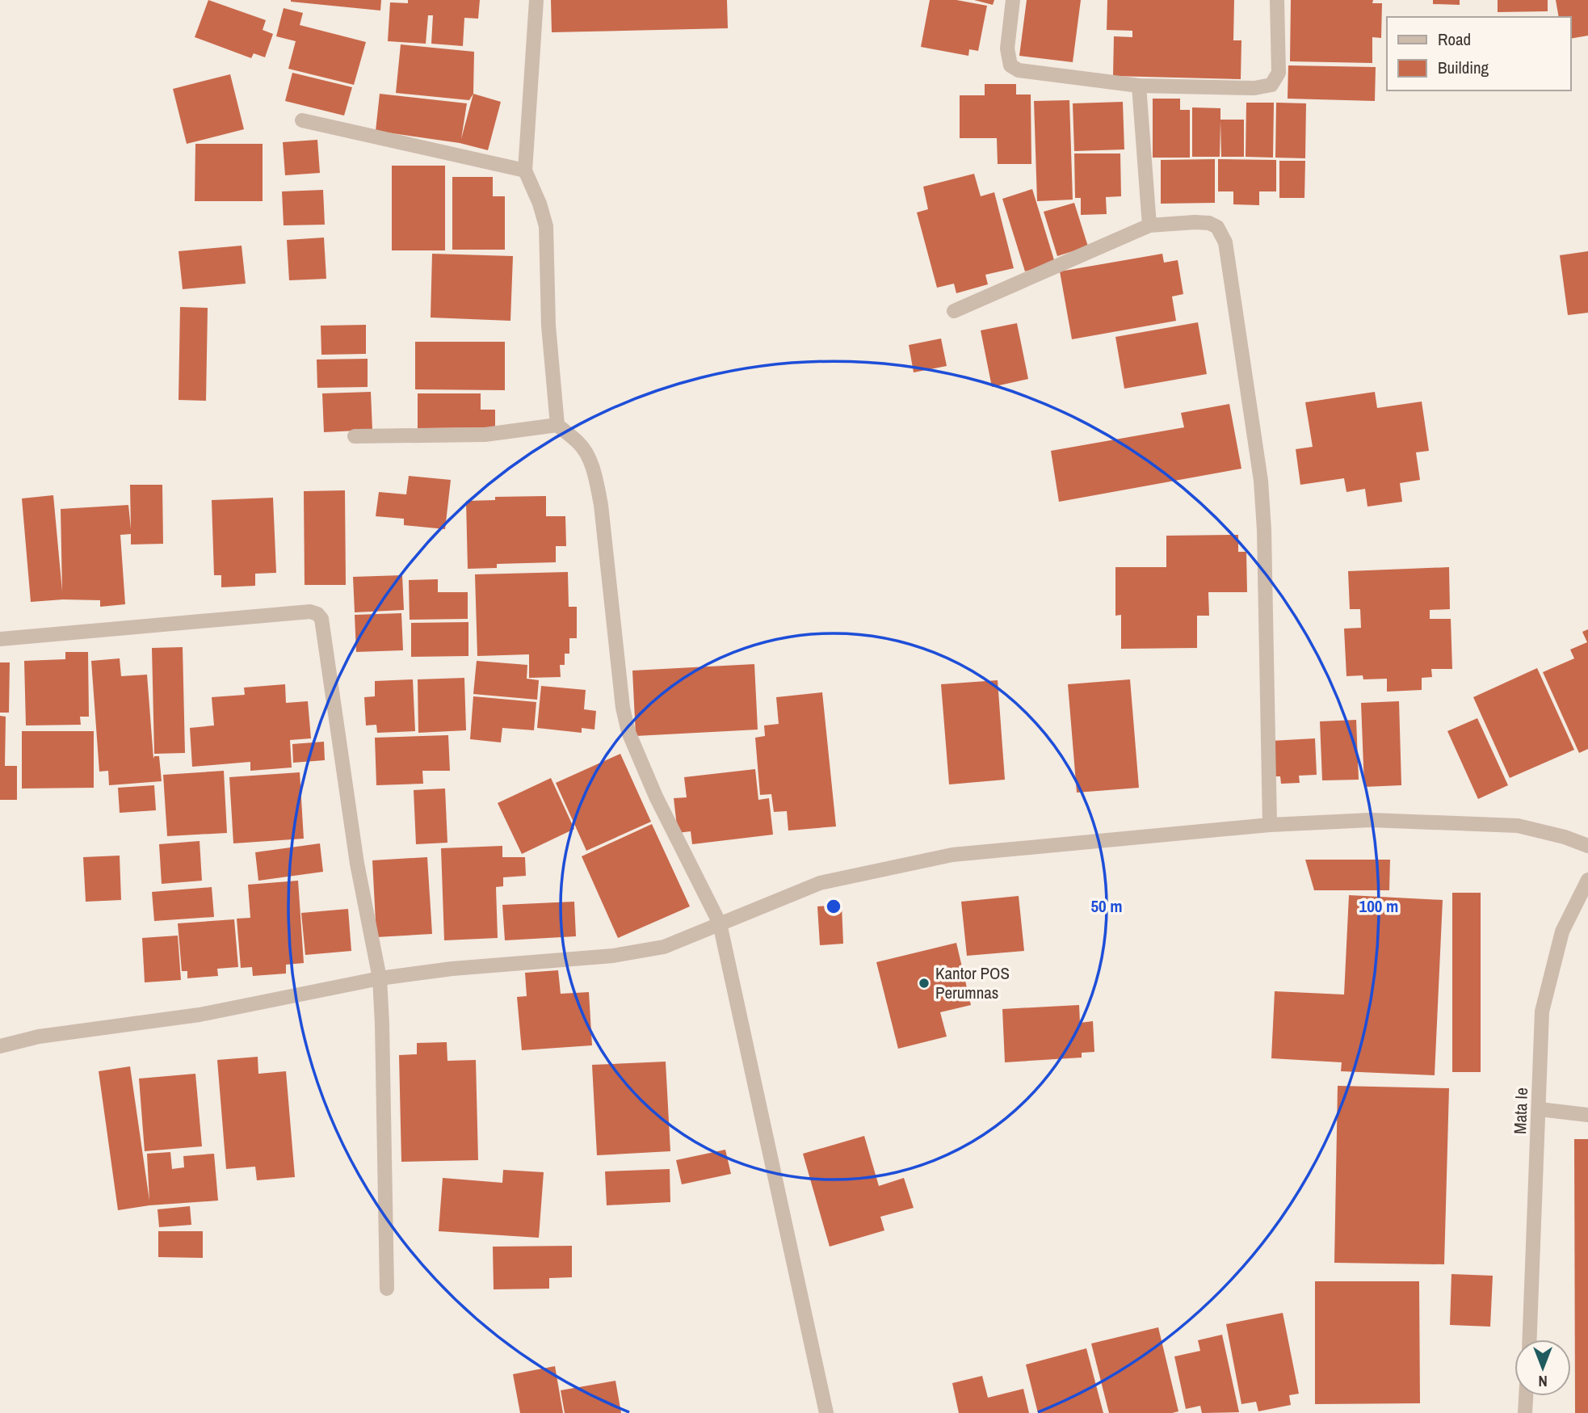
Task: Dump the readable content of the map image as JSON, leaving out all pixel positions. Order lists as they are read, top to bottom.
{
  "streets": {
    "street": ["Mata Ie"]
  },
  "places": ["Kantor POS Perumnas"],
  "legend": ["Road", "Building"],
  "north": "bottom",
  "rings": ["50 m", "100 m"]
}
